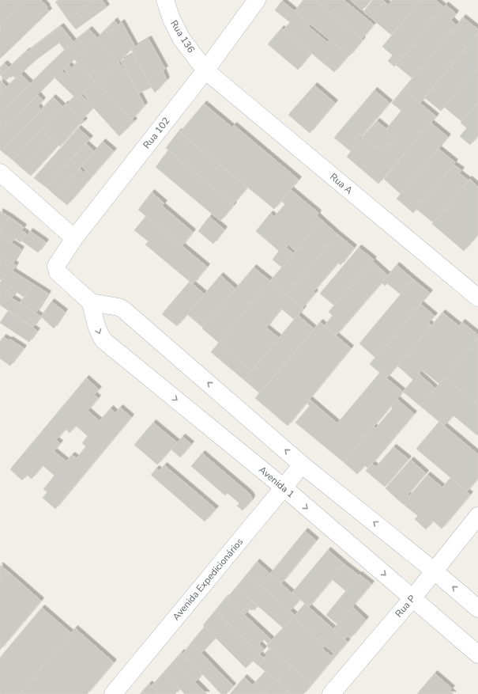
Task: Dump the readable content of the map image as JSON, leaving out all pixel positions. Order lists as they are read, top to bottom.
{
  "streets": {
    "street": [
      "Rua 136",
      "Rua 102",
      "Rua A",
      "Avenida 1",
      "Avenida Expedicionários",
      "Rua P"
    ]
  },
  "crossings": [
    ["Rua 136", "Rua 102"],
    ["Rua 136", "Rua A"],
    ["Rua 102", "Rua A"],
    ["Rua 102", "Avenida 1"],
    ["Avenida 1", "Avenida Expedicionários"],
    ["Avenida 1", "Rua P"]
  ]
}
